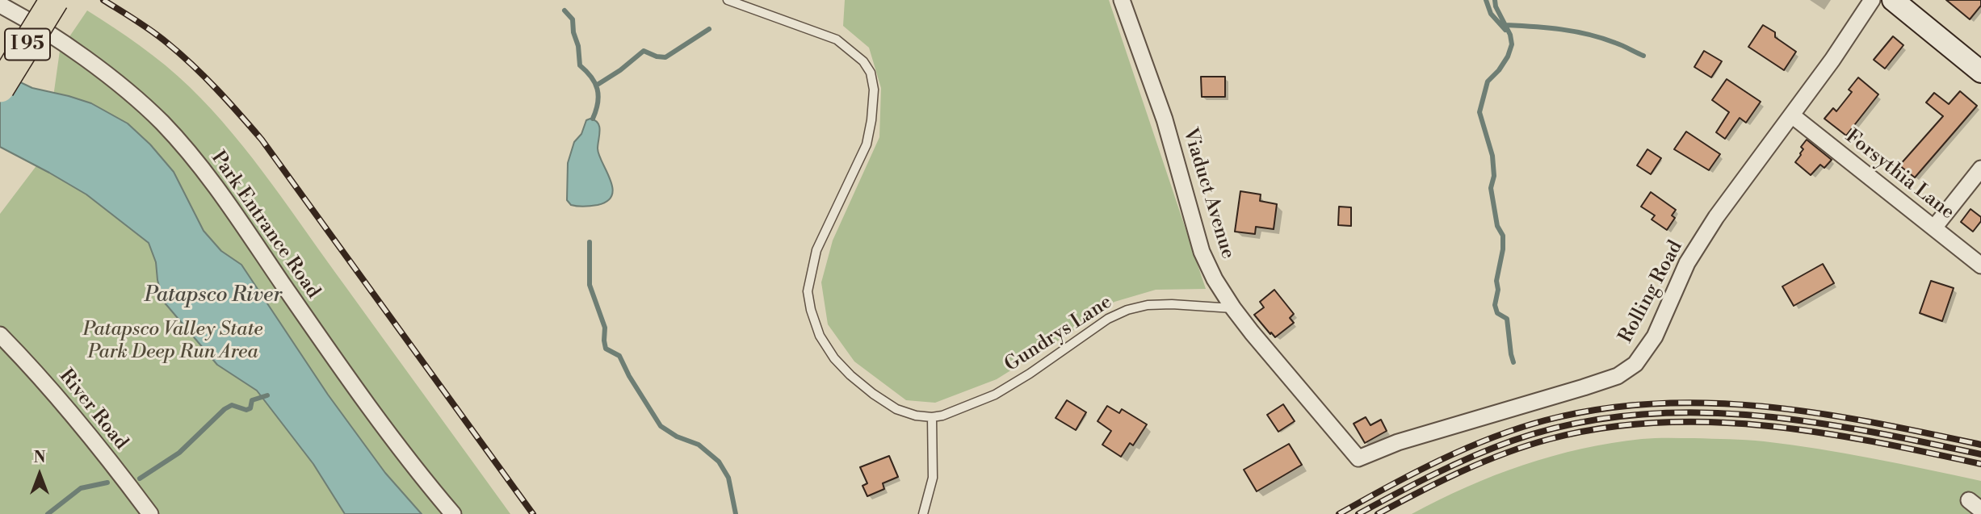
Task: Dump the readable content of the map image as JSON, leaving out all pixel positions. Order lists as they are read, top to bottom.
{
  "streets": {
    "highway": ["I 95"],
    "street": [
      "Forsythia Lane",
      "Viaduct Avenue",
      "Park Entrance Road",
      "Rolling Road",
      "River Road"
    ],
    "lane": ["Gundrys Lane"]
  },
  "crossings": [
    ["Forsythia Lane", "Rolling Road"],
    ["Viaduct Avenue", "Rolling Road"],
    ["Viaduct Avenue", "Gundrys Lane"]
  ],
  "water": ["Patapsco River"],
  "parks": ["Patapsco Valley State Park Deep Run Area"],
  "north": "top"
}
